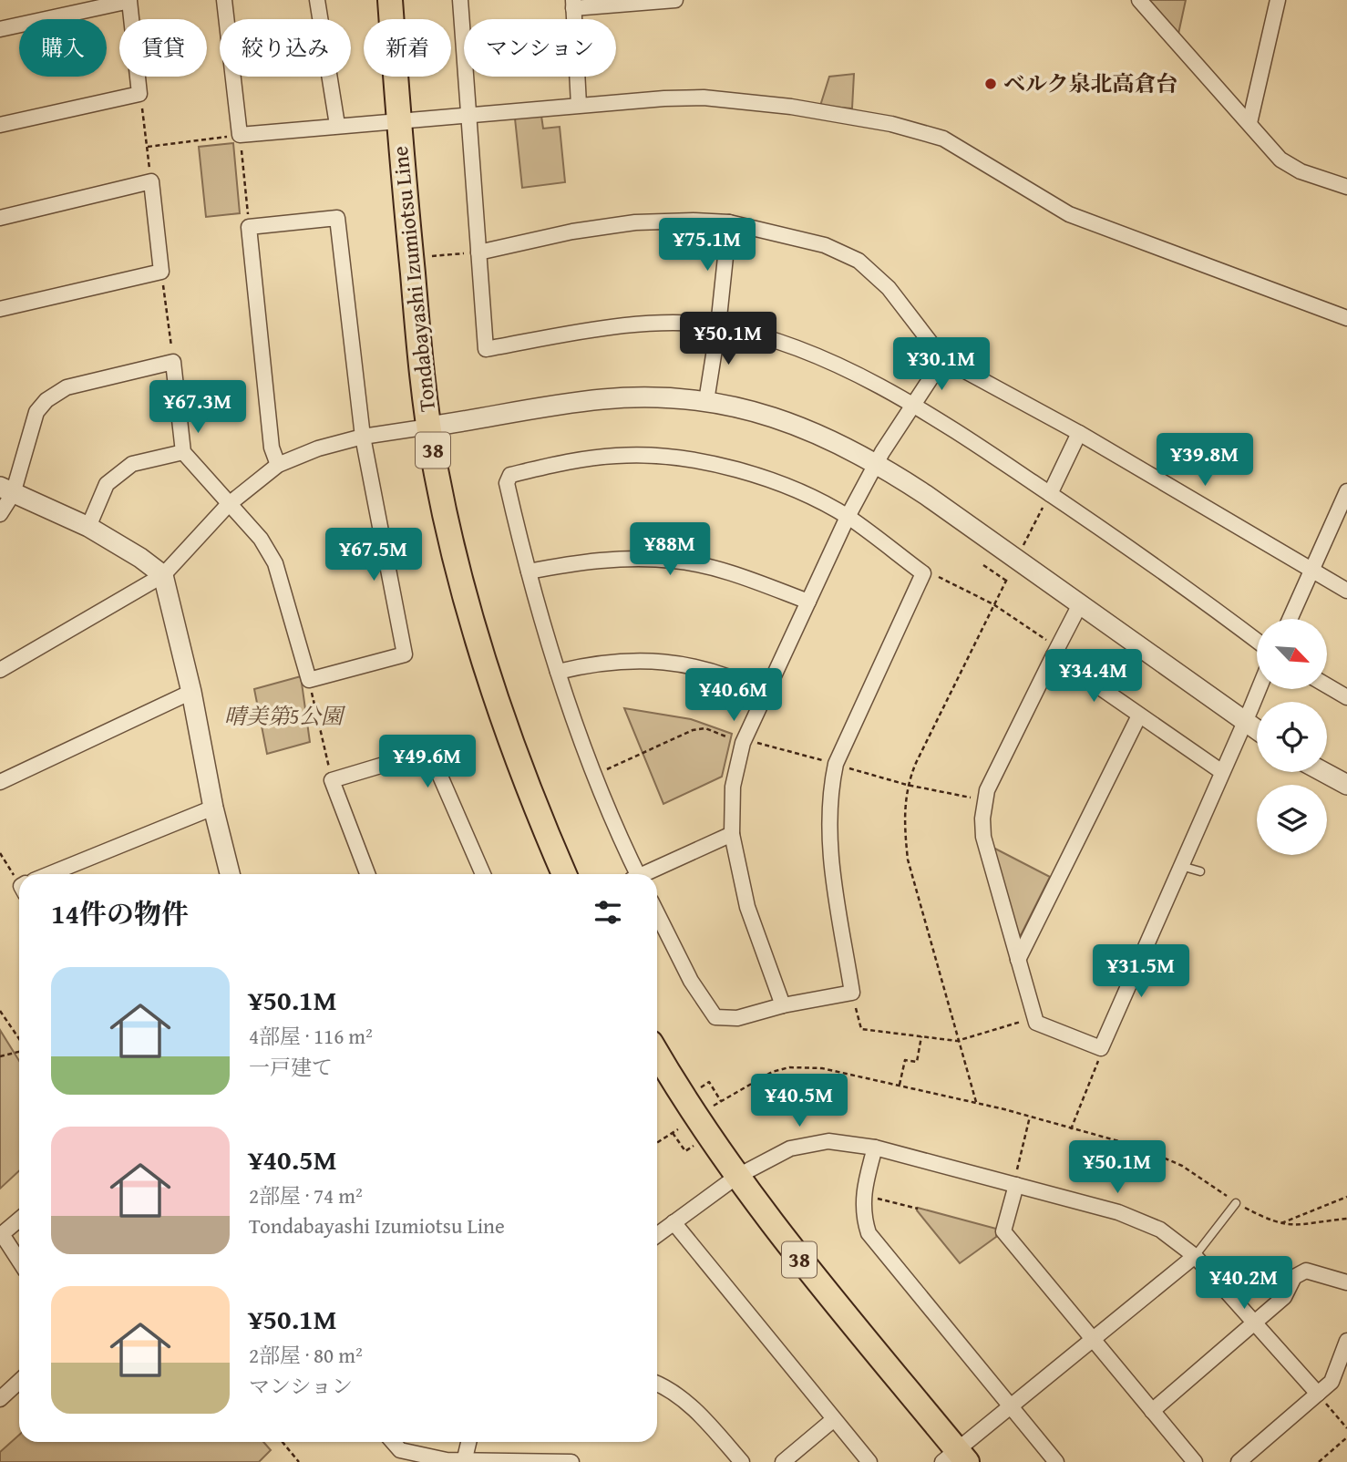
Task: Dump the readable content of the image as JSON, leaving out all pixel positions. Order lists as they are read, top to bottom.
{
  "streets": {
    "main road": ["Tondabayashi Izumiotsu Line", "38"]
  },
  "parks": ["晴美第5公園"],
  "places": ["ベルク泉北高倉台"],
  "north": "bottom right",
  "page": {
    "chip": [
      "購入",
      "賃貸",
      "絞り込み",
      "新着",
      "マンション"
    ],
    "price": [
      "¥75.1M",
      "¥50.1M",
      "¥30.1M",
      "¥67.3M",
      "¥39.8M",
      "¥88M",
      "¥67.5M",
      "¥34.4M",
      "¥40.6M",
      "¥49.6M",
      "¥31.5M",
      "¥40.5M",
      "¥50.1M",
      "¥40.2M"
    ],
    "heading": "14件の物件",
    "list": [
      {
        "name": "¥50.1M",
        "note": "4部屋 · 116 m² · 一戸建て"
      },
      {
        "name": "¥40.5M",
        "note": "2部屋 · 74 m² · Tondabayashi Izumiotsu Line"
      },
      {
        "name": "¥50.1M",
        "note": "2部屋 · 80 m² · マンション"
      }
    ]
  }
}
